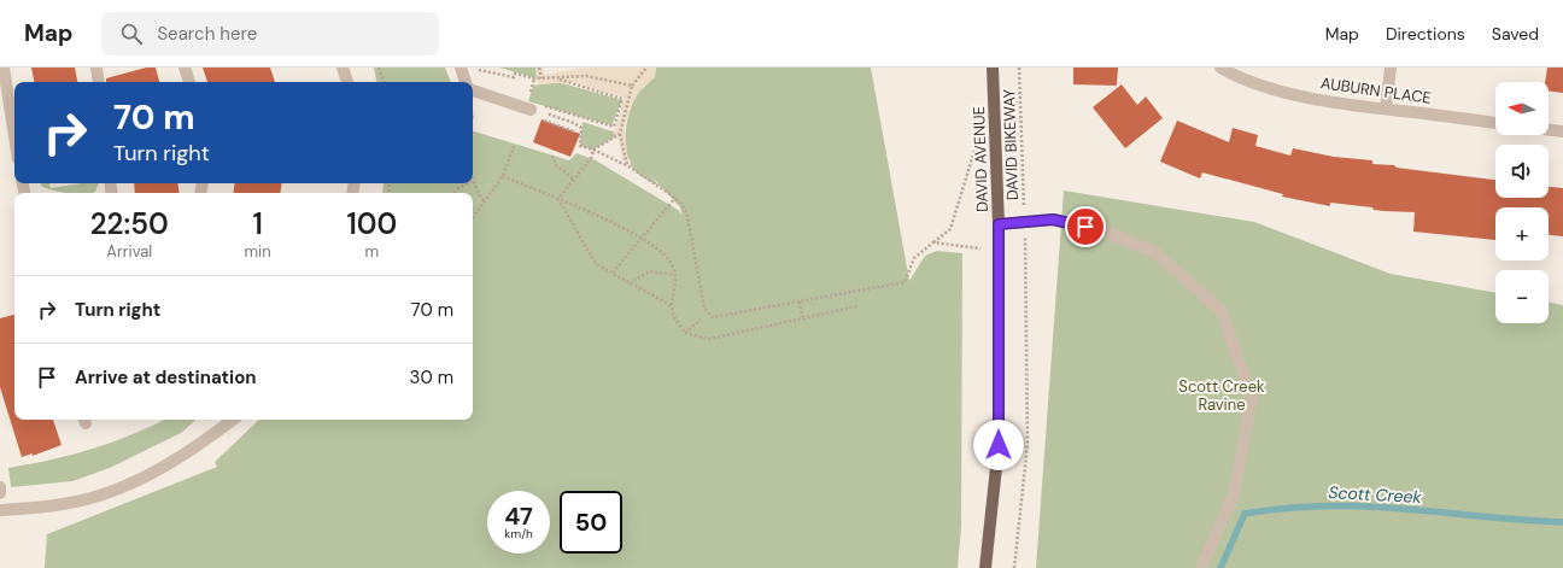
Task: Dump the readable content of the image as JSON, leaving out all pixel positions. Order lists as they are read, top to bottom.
{
  "streets": {
    "main road": ["DAVID AVENUE"],
    "street": ["AUBURN PLACE"],
    "path": ["DAVID BIKEWAY"]
  },
  "water": ["Scott Creek"],
  "parks": ["Scott Creek Ravine"],
  "north": "left",
  "page": {
    "header": "Map",
    "search": "Search here",
    "nav": ["Map", "Directions", "Saved"],
    "map_buttons": ["+", "−"],
    "turn": ["70 m", "Turn right"],
    "eta": [
      "22:50",
      "Arrival",
      "1",
      "min",
      "100",
      "m"
    ],
    "list": [
      {
        "name": "Turn right",
        "value": "70 m"
      },
      {
        "name": "Arrive at destination",
        "value": "30 m"
      }
    ],
    "speed": "47 km/h",
    "limit": "50"
  }
}
